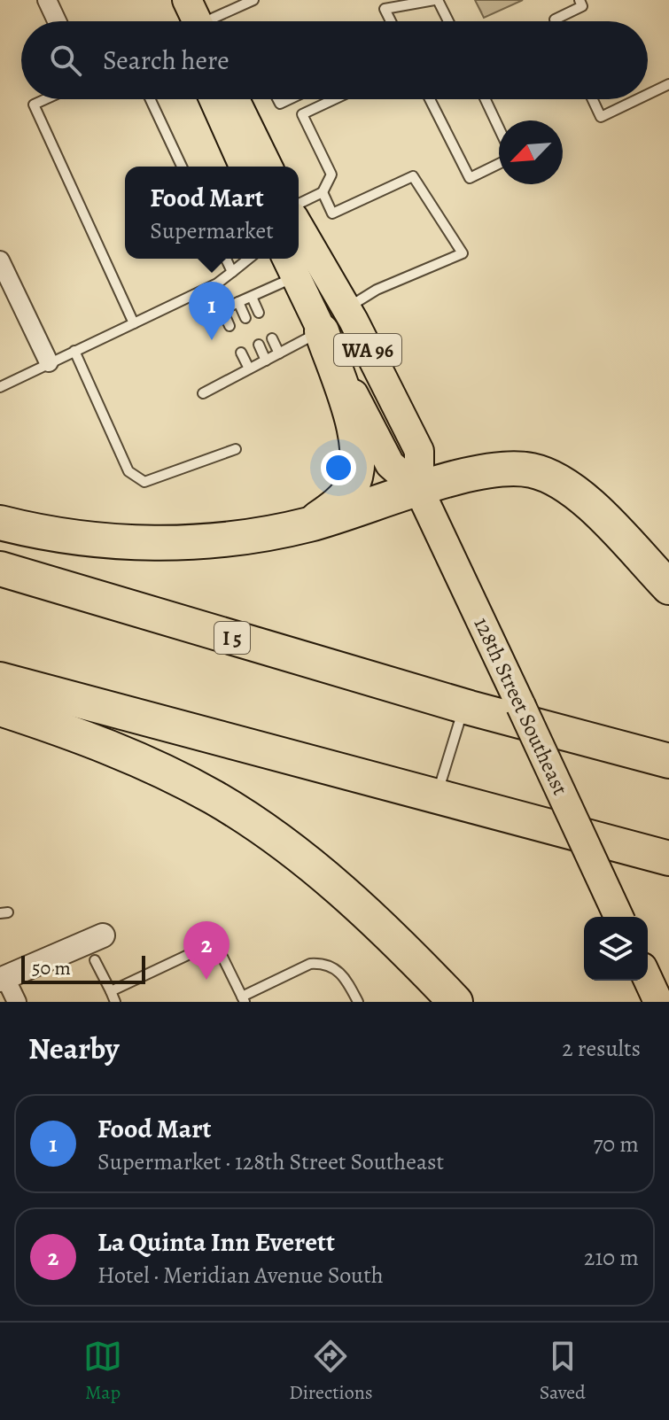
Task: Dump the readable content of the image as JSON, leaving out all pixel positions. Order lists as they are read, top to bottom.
{
  "streets": {
    "highway": ["I 5"],
    "main road": ["WA 96", "128th Street Southeast"]
  },
  "scale_bar": "50 m",
  "north": "bottom left",
  "page": {
    "search": "Search here",
    "popup": ["Food Mart", "Supermarket"],
    "pins": ["1", "2"],
    "scale": "50 m",
    "heading": ["Nearby", "2 results"],
    "list": [
      {
        "mark": "1",
        "name": "Food Mart",
        "note": "Supermarket · 128th Street Southeast",
        "value": "70 m"
      },
      {
        "mark": "2",
        "name": "La Quinta Inn Everett",
        "note": "Hotel · Meridian Avenue South",
        "value": "210 m"
      }
    ],
    "nav": ["Map", "Directions", "Saved"]
  }
}
